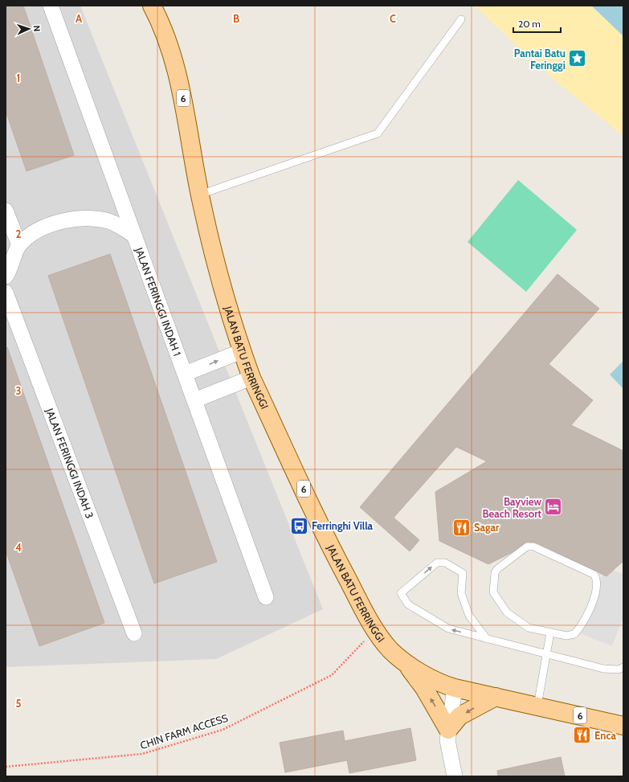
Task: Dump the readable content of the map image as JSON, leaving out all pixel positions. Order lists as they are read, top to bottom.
{
  "streets": {
    "main road": ["6", "JALAN BATU FERRINGGI"],
    "street": ["JALAN FERINGGI INDAH 1", "JALAN FERINGGI INDAH 3"],
    "path": ["CHIN FARM ACCESS"]
  },
  "crossings": [
    ["6", "JALAN BATU FERRINGGI"],
    ["JALAN BATU FERRINGGI", "CHIN FARM ACCESS"]
  ],
  "places": {
    "place": ["Pantai Batu Feringgi"],
    "hotel": ["Bayview Beach Resort"],
    "bus stop": ["Ferringhi Villa"],
    "restaurant": ["Sagar", "Enca"]
  },
  "scale_bar": "20 m",
  "north": "right",
  "grid": {
    "columns": ["A", "B", "C"],
    "rows": [
      "1",
      "2",
      "3",
      "4",
      "5"
    ]
  }
}
